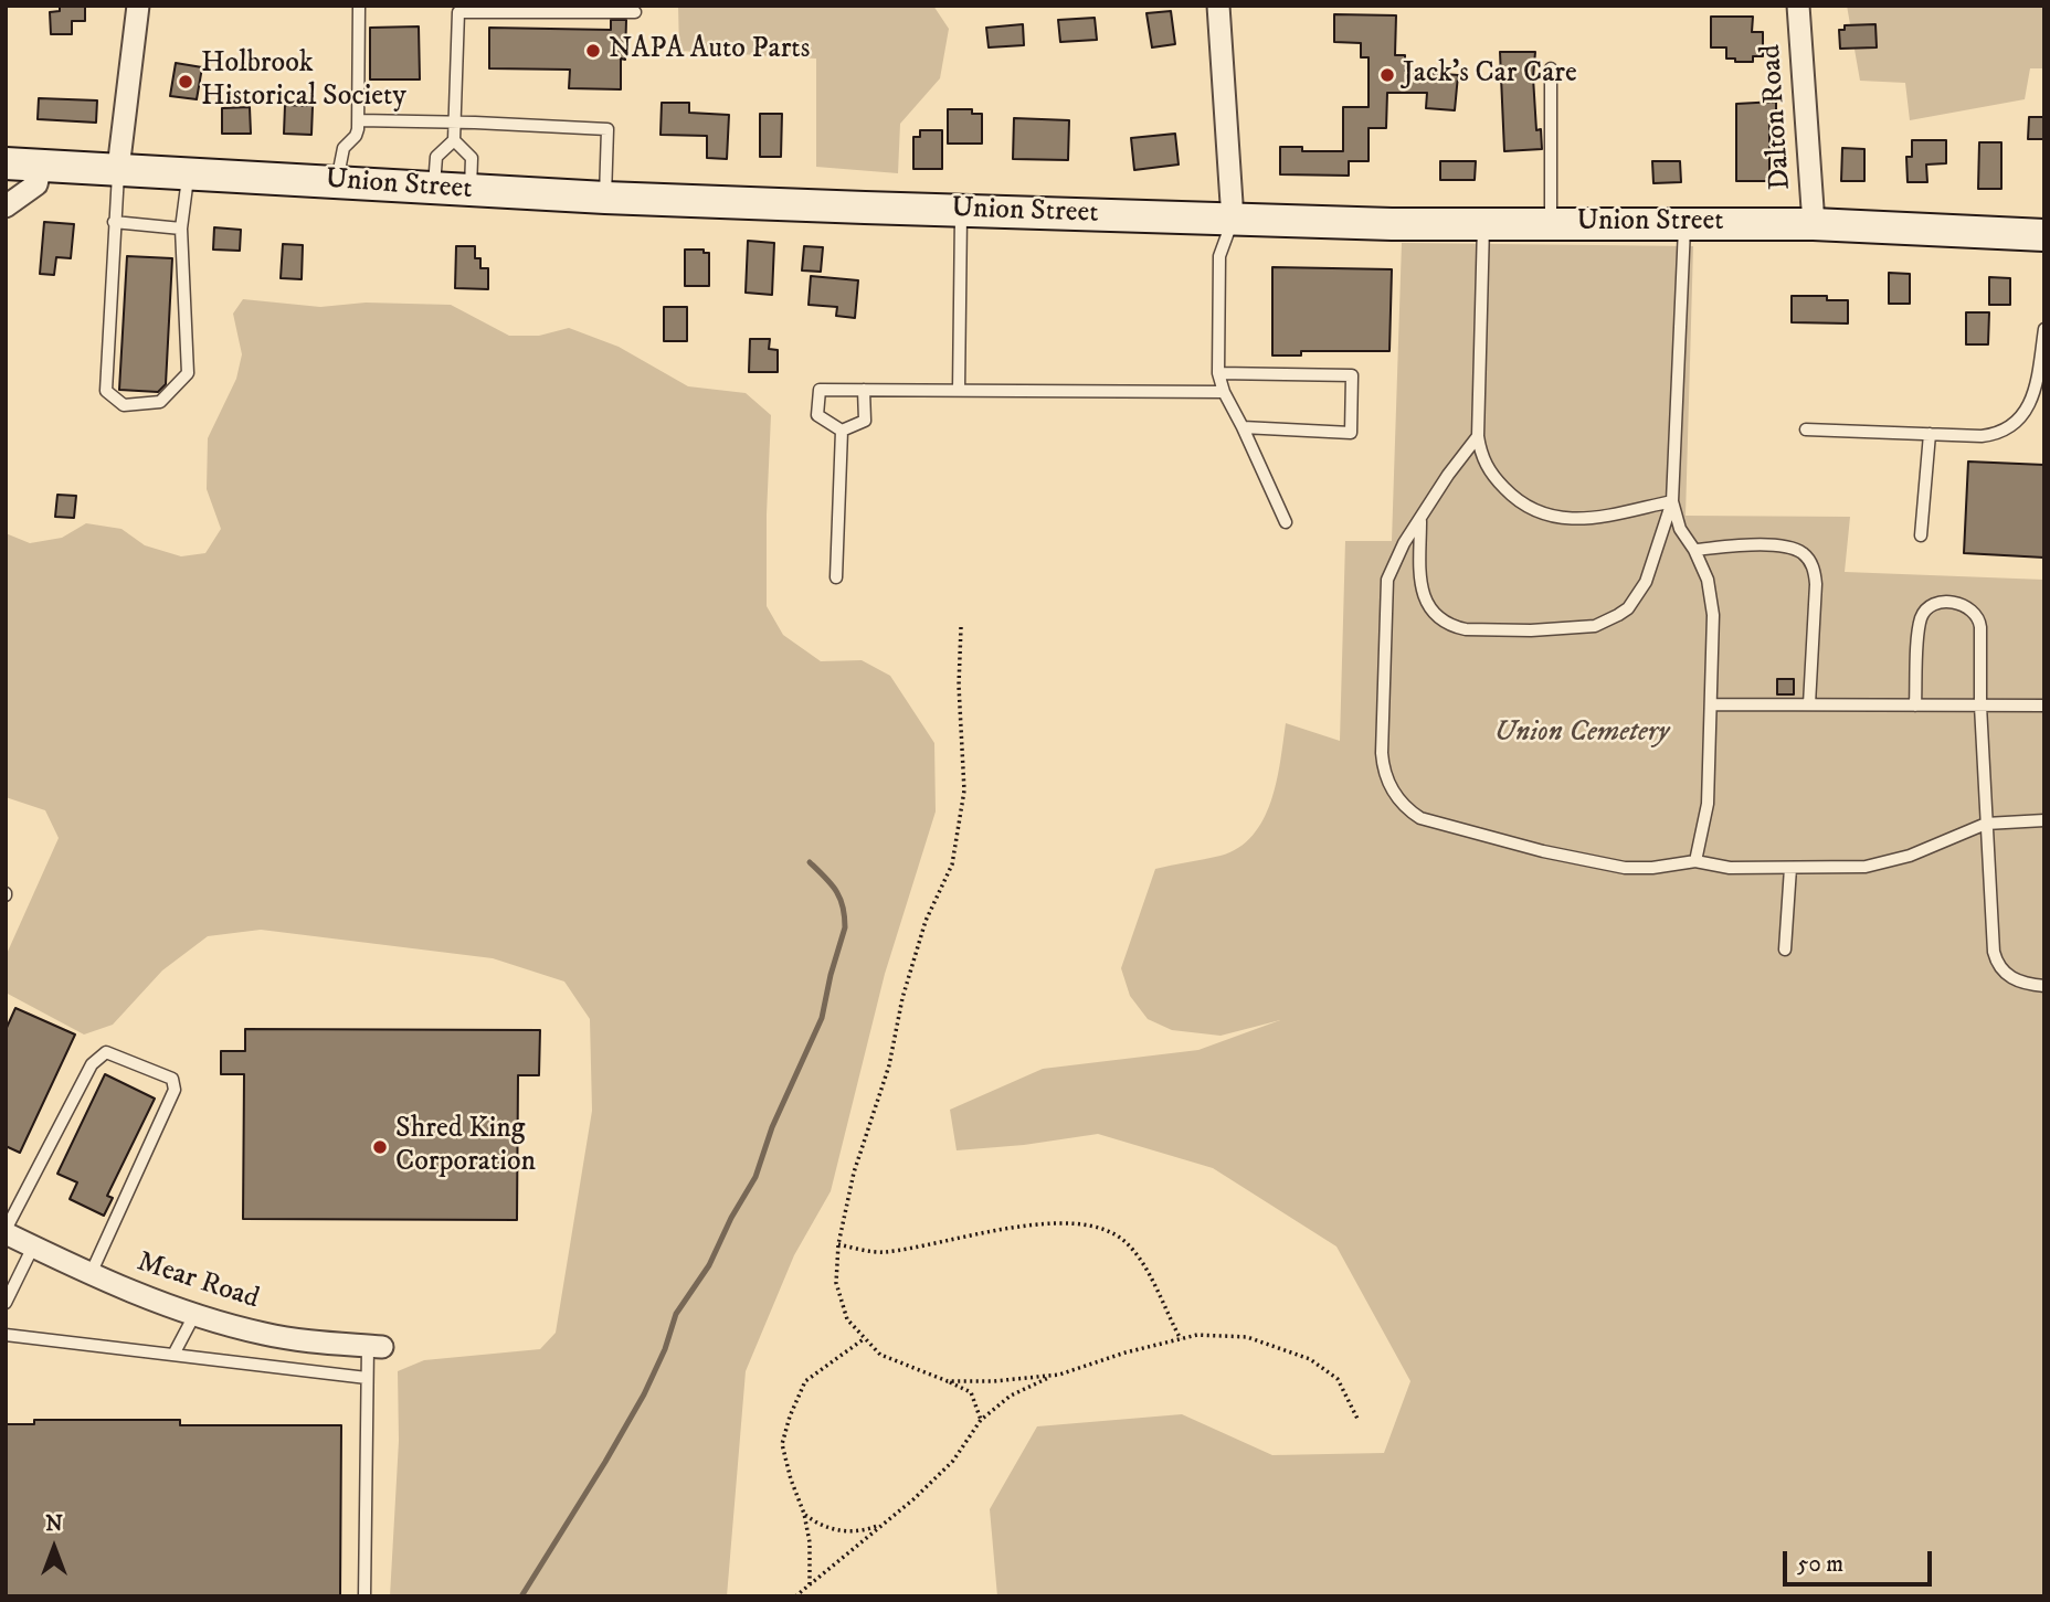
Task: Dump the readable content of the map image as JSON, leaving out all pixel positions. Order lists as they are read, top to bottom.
{
  "streets": {
    "main road": ["Union Street"],
    "street": ["Dalton Road", "Mear Road"]
  },
  "crossings": [
    ["Dalton Road", "Union Street"]
  ],
  "parks": ["Union Cemetery"],
  "places": [
    "NAPA Auto Parts",
    "Jack's Car Care",
    "Holbrook Historical Society",
    "Shred King Corporation"
  ],
  "scale_bar": "50 m",
  "north": "top"
}
